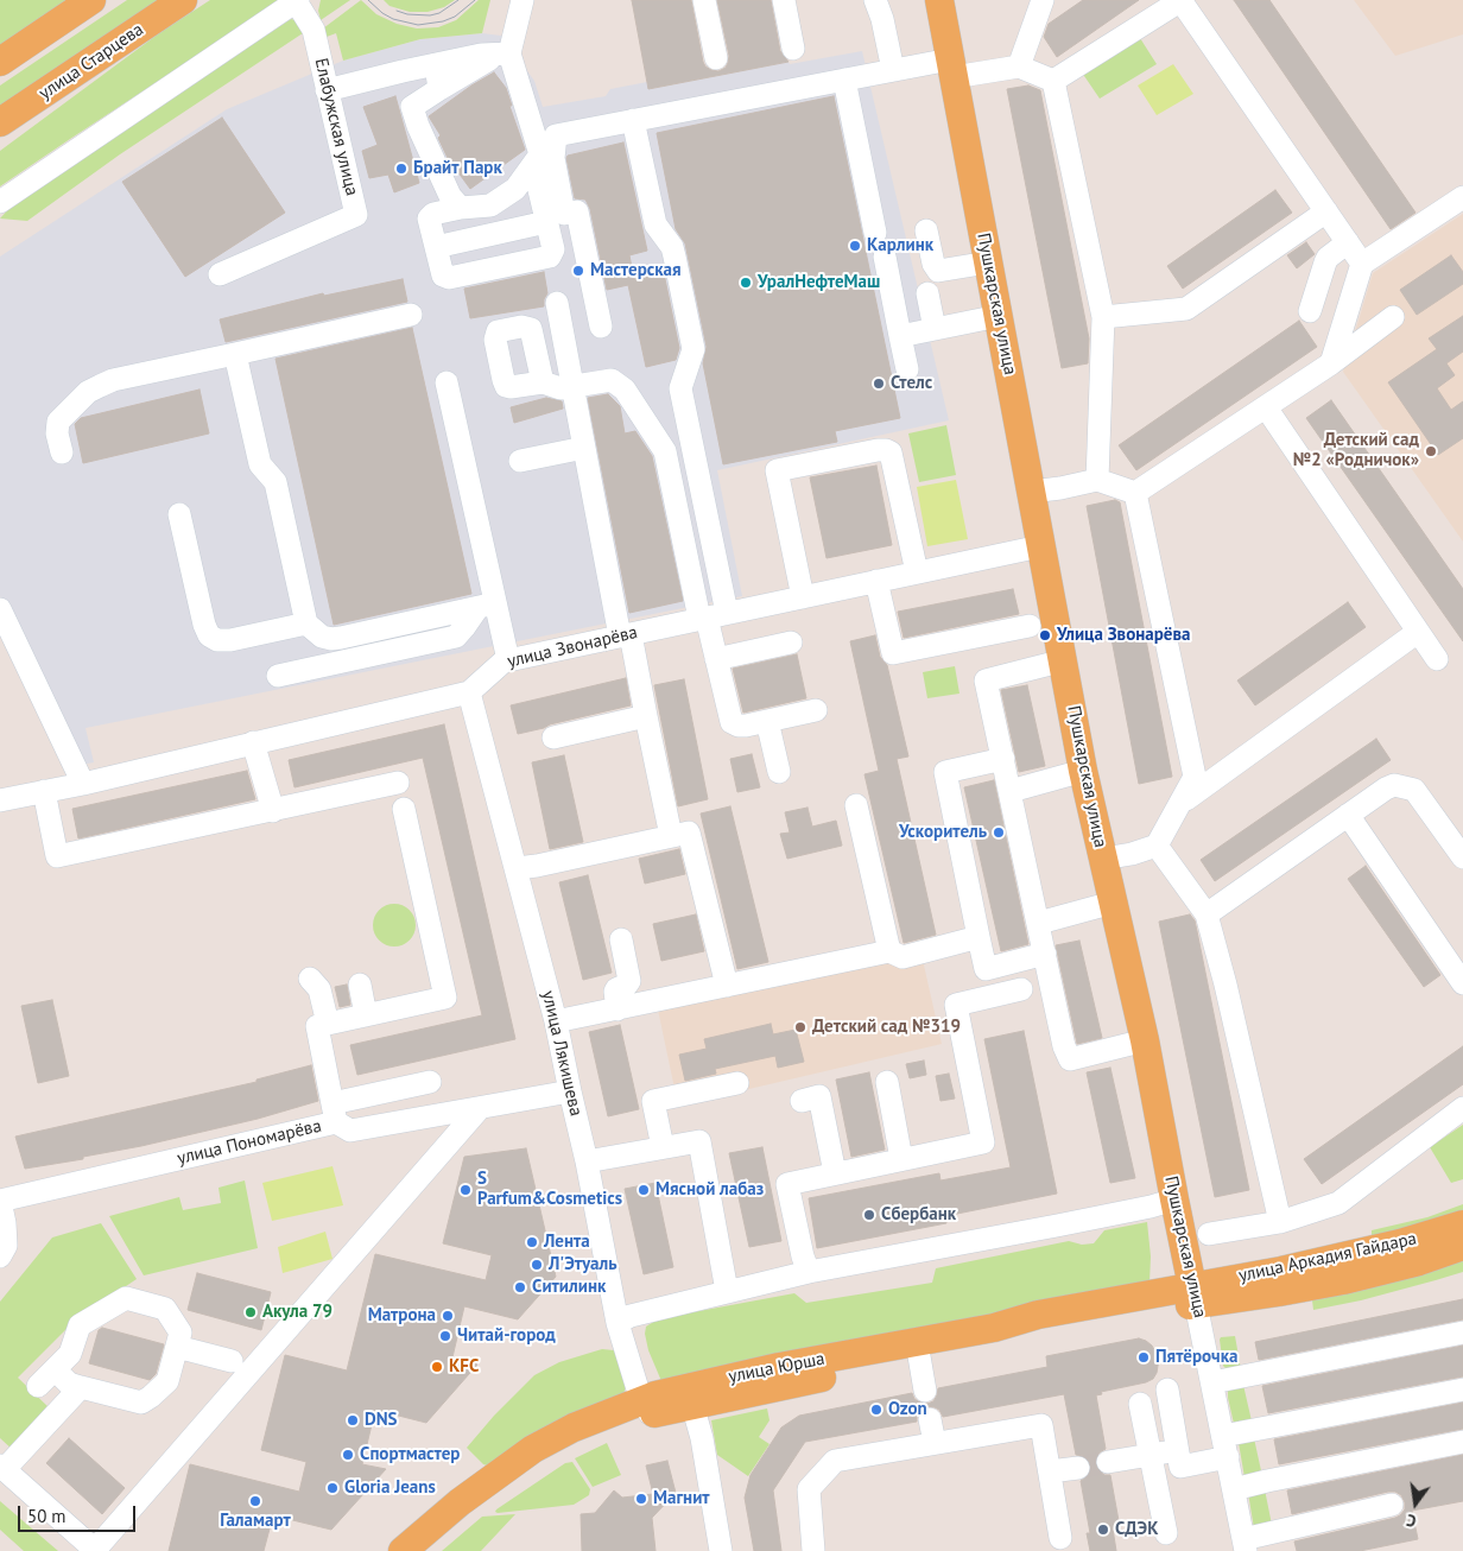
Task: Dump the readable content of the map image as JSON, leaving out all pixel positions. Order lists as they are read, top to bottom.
{
  "streets": {
    "main road": [
      "улица Старцева",
      "Пушкарская улица",
      "улица Аркадия Гайдара",
      "улица Юрша"
    ],
    "street": [
      "Елабужская улица",
      "улица Звонарёва",
      "улица Лякишева",
      "улица Пономарёва"
    ]
  },
  "crossings": [
    ["Пушкарская улица", "улица Звонарёва"],
    ["Пушкарская улица", "улица Аркадия Гайдара"],
    ["Пушкарская улица", "улица Юрша"],
    ["улица Звонарёва", "улица Лякишева"],
    ["улица Лякишева", "улица Пономарёва"],
    ["улица Лякишева", "улица Юрша"],
    ["улица Аркадия Гайдара", "улица Юрша"]
  ],
  "places": [
    "Брайт Парк",
    "Карлинк",
    "Мастерская",
    "УралНефтеМаш",
    "Стелс",
    "Детский сад №2 «Родничок»",
    "Улица Звонарёва",
    "Ускоритель",
    "Детский сад №319",
    "S Parfum&Cosmetics",
    "Мясной лабаз",
    "Сбербанк",
    "Лента",
    "Л'Этуаль",
    "Ситилинк",
    "Акула 79",
    "Матрона",
    "Читай-город",
    "Пятёрочка",
    "KFC",
    "Ozon",
    "DNS",
    "Спортмастер",
    "Gloria Jeans",
    "Магнит",
    "Галамарт",
    "СДЭК"
  ],
  "scale_bar": "50 m",
  "north": "bottom"
}
